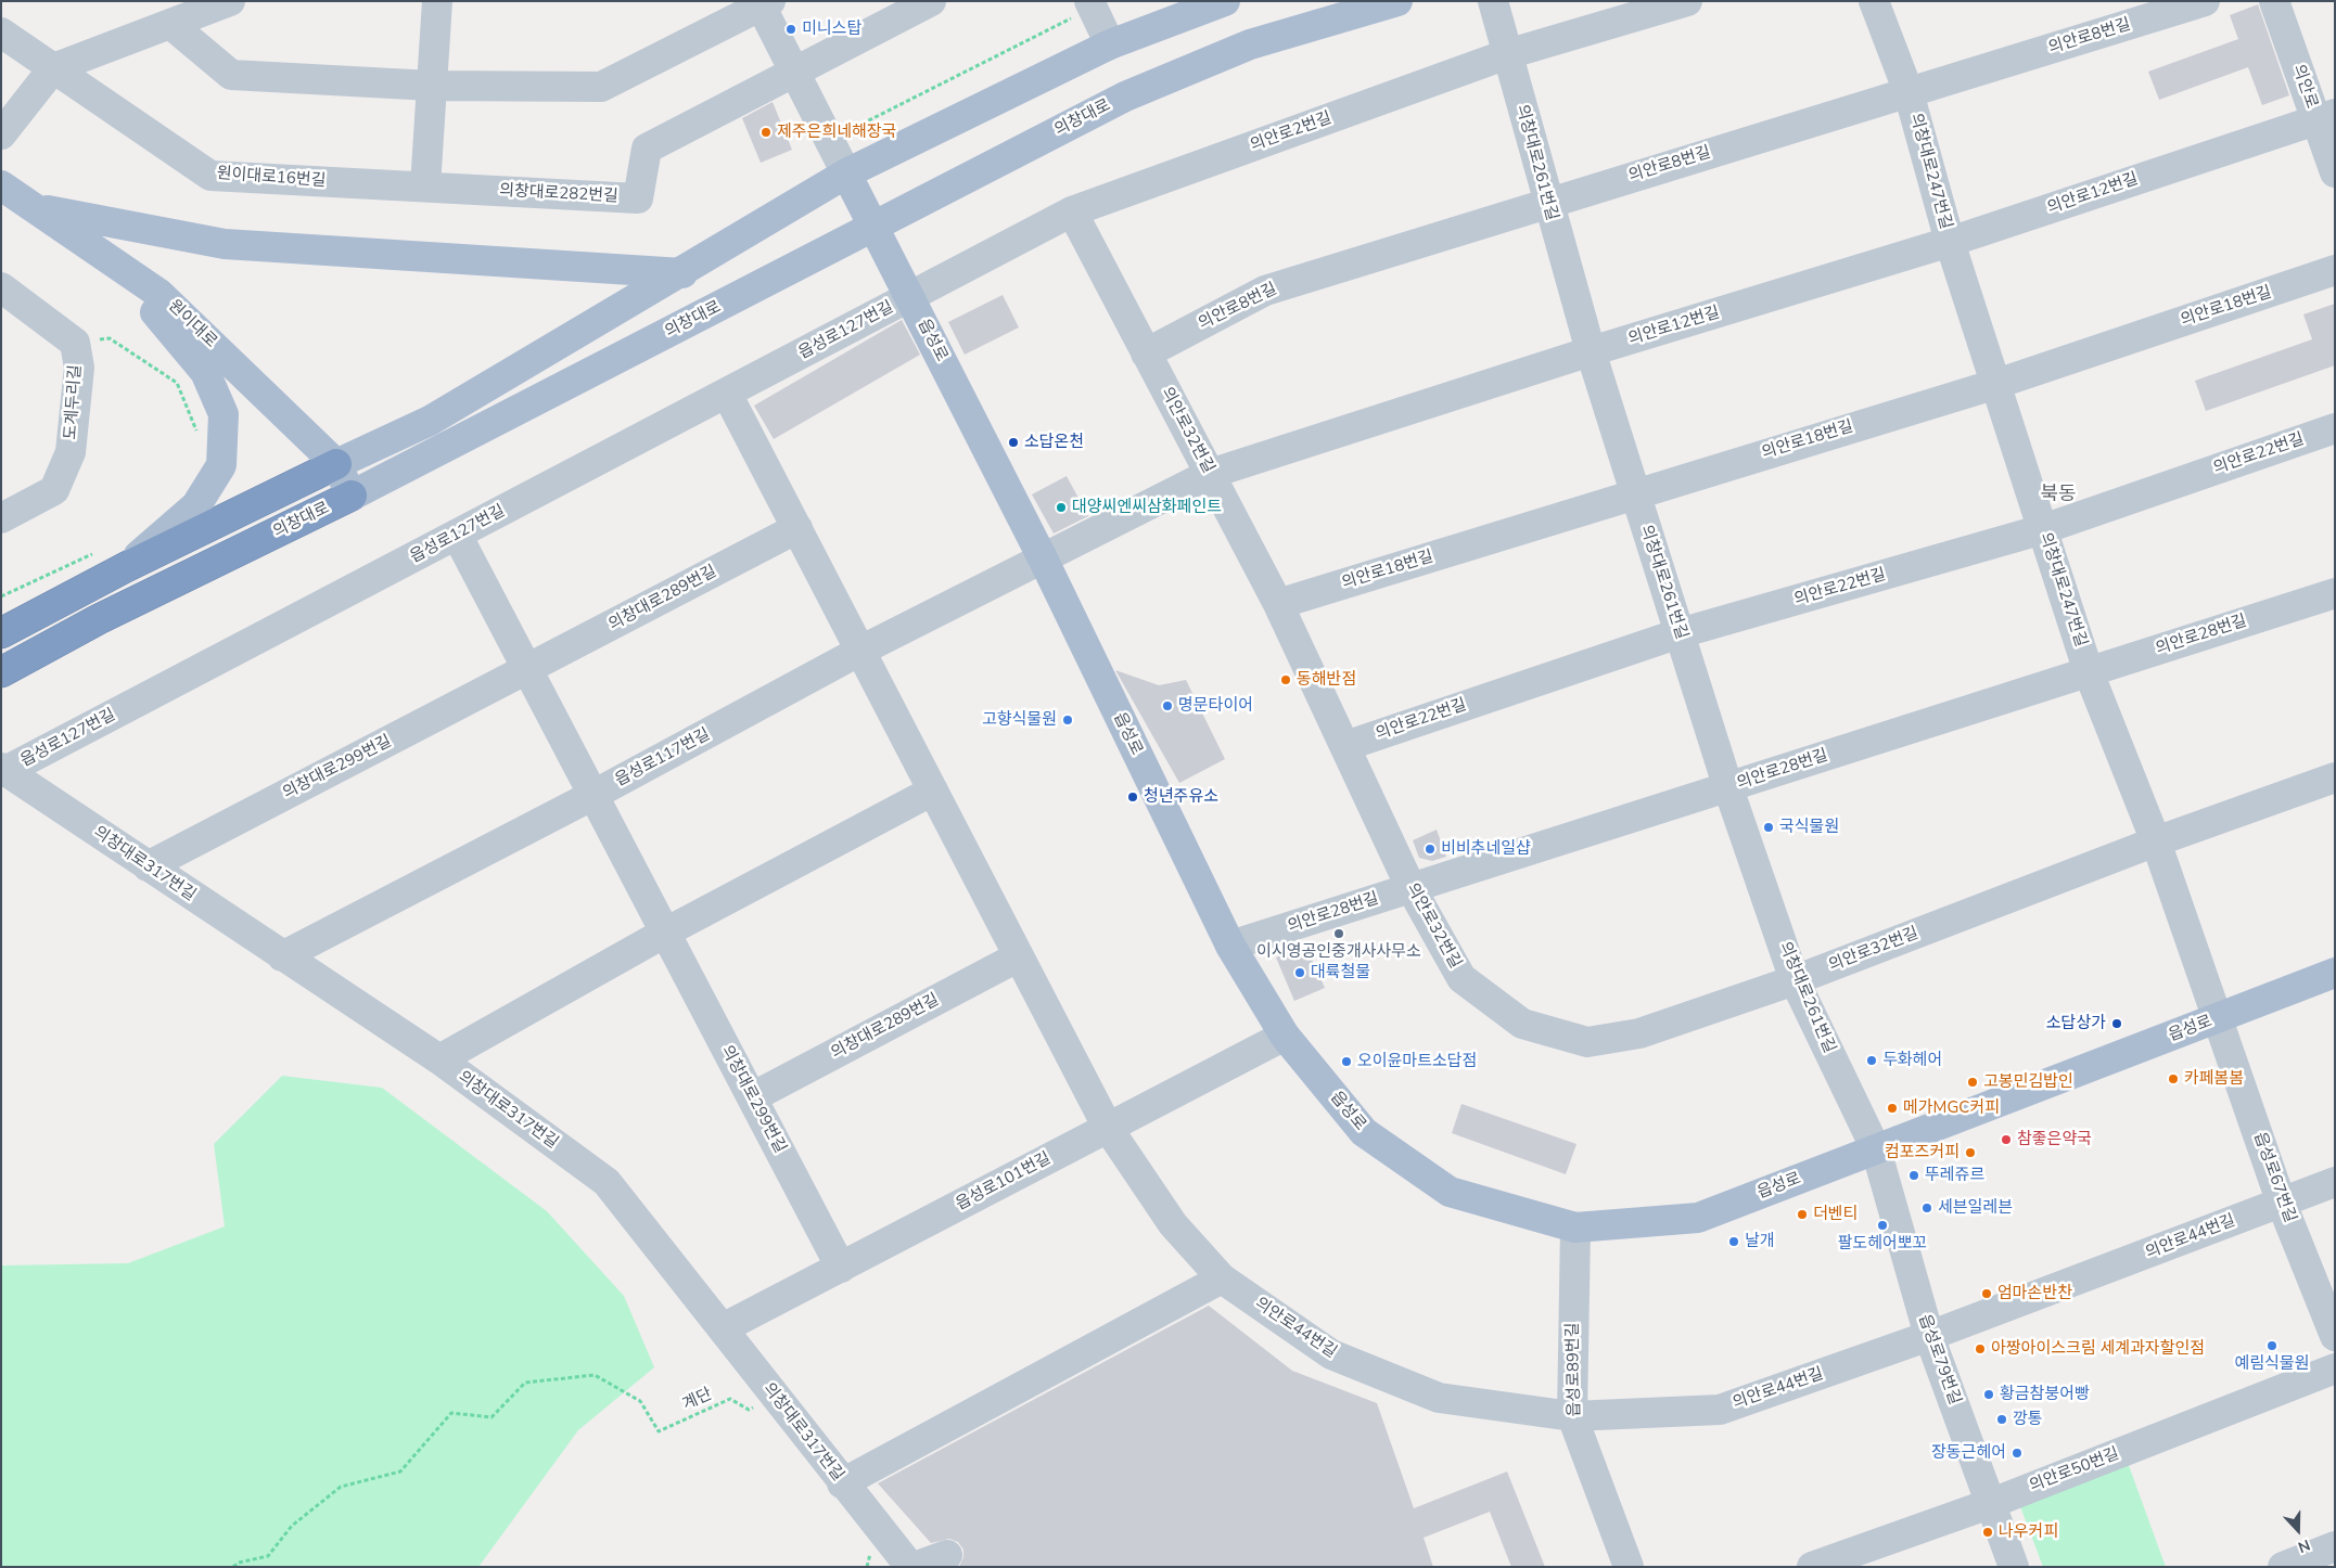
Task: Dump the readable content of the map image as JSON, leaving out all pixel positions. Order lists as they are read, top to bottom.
{
  "streets": {
    "highway": ["의창대로"],
    "main road": ["원이대로", "읍성로"],
    "street": [
      "의안로8번길",
      "의안로",
      "의안로2번길",
      "의창대로261번길",
      "의창대로247번길",
      "원이대로16번길",
      "의창대로282번길",
      "의안로12번길",
      "의안로18번길",
      "읍성로127번길",
      "도계두리길",
      "의안로32번길",
      "의안로22번길",
      "의창대로289번길",
      "의안로28번길",
      "읍성로117번길",
      "의창대로299번길",
      "의창대로317번길",
      "읍성로67번길",
      "읍성로101번길",
      "의안로44번길",
      "읍성로79번길",
      "읍성로89번길",
      "의안로50번길"
    ],
    "path": ["계단"]
  },
  "crossings": [
    ["의안로8번길", "의창대로261번길"],
    ["의안로8번길", "의창대로247번길"],
    ["의안로8번길", "의안로32번길"],
    ["의안로", "의안로12번길"],
    ["의창대로", "원이대로"],
    ["의창대로", "읍성로"],
    ["의안로2번길", "의창대로261번길"],
    ["의안로2번길", "읍성로127번길"],
    ["의안로2번길", "읍성로"],
    ["의안로2번길", "의안로32번길"],
    ["의창대로261번길", "의안로12번길"],
    ["의창대로261번길", "의안로18번길"],
    ["의창대로261번길", "읍성로"],
    ["의창대로261번길", "의안로32번길"],
    ["의창대로261번길", "의안로22번길"],
    ["의창대로261번길", "의안로28번길"],
    ["의창대로261번길", "읍성로79번길"],
    ["의창대로247번길", "의안로12번길"],
    ["의창대로247번길", "의안로18번길"],
    ["의창대로247번길", "읍성로"],
    ["의창대로247번길", "의안로32번길"],
    ["의창대로247번길", "의안로22번길"],
    ["의창대로247번길", "의안로28번길"],
    ["의창대로247번길", "읍성로67번길"],
    ["원이대로16번길", "의창대로282번길"],
    ["의안로12번길", "읍성로"],
    ["의안로12번길", "의안로32번길"],
    ["의안로12번길", "읍성로117번길"],
    ["의안로18번길", "의안로32번길"],
    ["읍성로127번길", "읍성로"],
    ["읍성로127번길", "의창대로299번길"],
    ["읍성로127번길", "의창대로317번길"],
    ["읍성로", "의안로28번길"],
    ["읍성로", "읍성로117번길"],
    ["읍성로", "읍성로67번길"],
    ["읍성로", "읍성로101번길"],
    ["읍성로", "읍성로79번길"],
    ["읍성로", "읍성로89번길"],
    ["의안로32번길", "의안로22번길"],
    ["의안로32번길", "의안로28번길"],
    ["의창대로289번길", "의창대로299번길"],
    ["읍성로117번길", "의창대로299번길"],
    ["읍성로117번길", "의창대로317번길"],
    ["의창대로299번길", "의창대로317번길"],
    ["의창대로299번길", "읍성로101번길"],
    ["의창대로317번길", "읍성로101번길"],
    ["의창대로317번길", "계단"],
    ["읍성로67번길", "의안로44번길"],
    ["읍성로101번길", "의안로44번길"],
    ["의안로44번길", "읍성로79번길"],
    ["의안로44번길", "읍성로89번길"],
    ["읍성로79번길", "의안로50번길"]
  ],
  "districts": ["북동"],
  "places": [
    "미니스탑",
    "제주은희네해장국",
    "소답온천",
    "대양씨엔씨삼화페인트",
    "동해반점",
    "명문타이어",
    "고향식물원",
    "청년주유소",
    "국식물원",
    "비비추네일샵",
    "이시영공인중개사사무소",
    "대륙철물",
    "소답상가",
    "두화헤어",
    "오이윤마트소답점",
    "카페봄봄",
    "고봉민김밥인",
    "메가MGC커피",
    "참좋은약국",
    "컴포즈커피",
    "뚜레쥬르",
    "세븐일레븐",
    "더벤티",
    "팔도헤어뽀꼬",
    "날개",
    "엄마손반찬",
    "예림식물원",
    "아짱아이스크림 세계과자할인점",
    "황금참붕어빵",
    "깡통",
    "장동근헤어",
    "나우커피"
  ],
  "north": "bottom"
}
